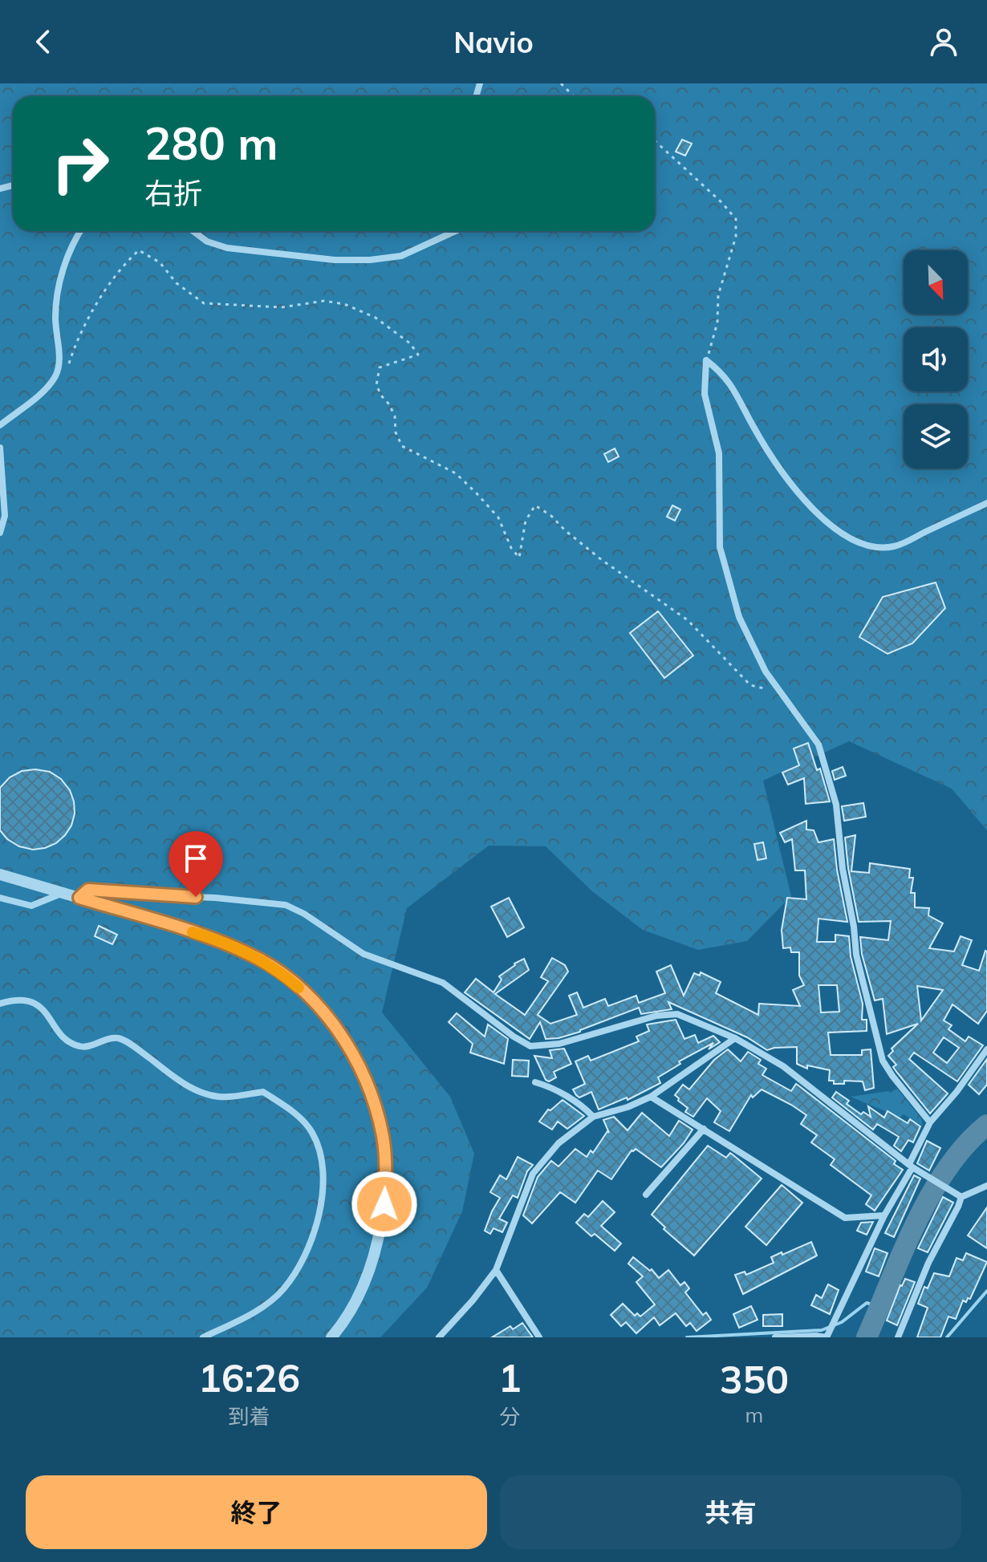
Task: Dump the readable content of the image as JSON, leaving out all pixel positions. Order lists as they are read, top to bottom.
{
  "north": "bottom right",
  "page": {
    "header": "Navio",
    "turn": ["280 m", "右折"],
    "eta": [
      "16:26",
      "到着",
      "1",
      "分",
      "350",
      "m"
    ],
    "buttons": ["終了", "共有"]
  }
}
